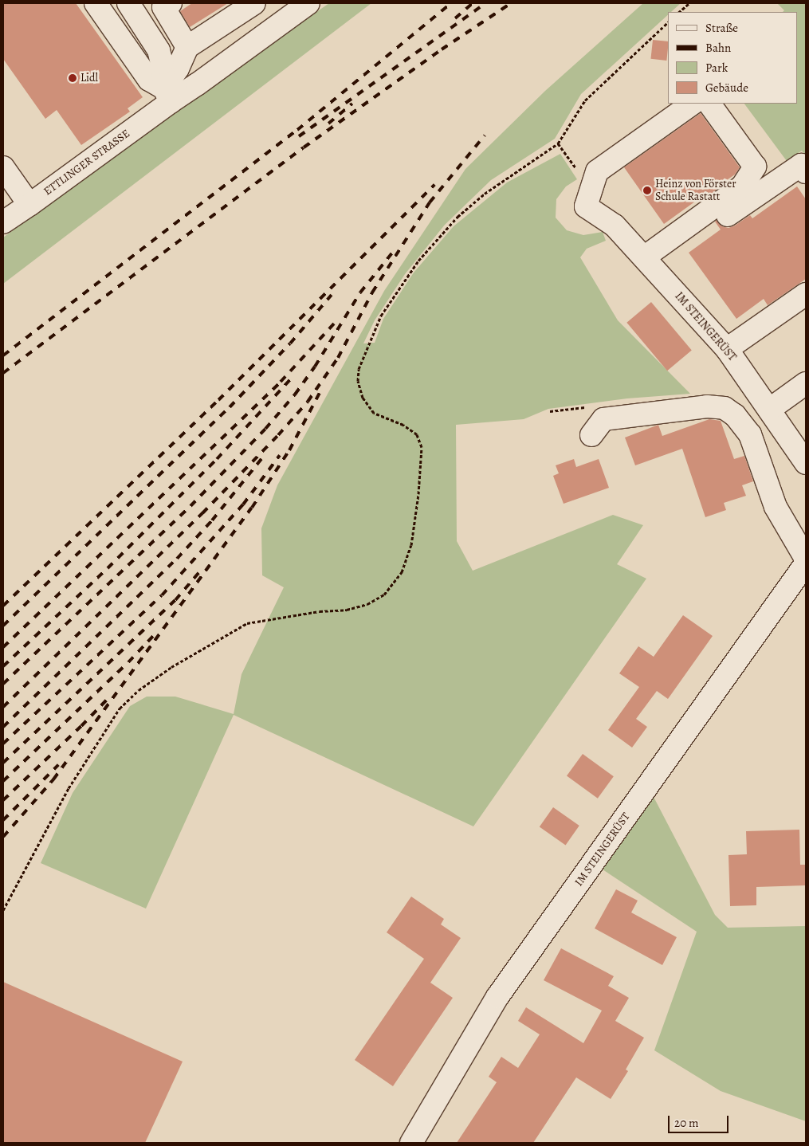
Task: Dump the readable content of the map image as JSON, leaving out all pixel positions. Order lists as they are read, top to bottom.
{
  "streets": {
    "street": ["ETTLINGER STRASSE", "IM STEINGERÜST"]
  },
  "places": ["Lidl", "Heinz von Förster Schule Rastatt"],
  "legend": [
    "Straße",
    "Bahn",
    "Park",
    "Gebäude"
  ],
  "scale_bar": "20 m"
}
